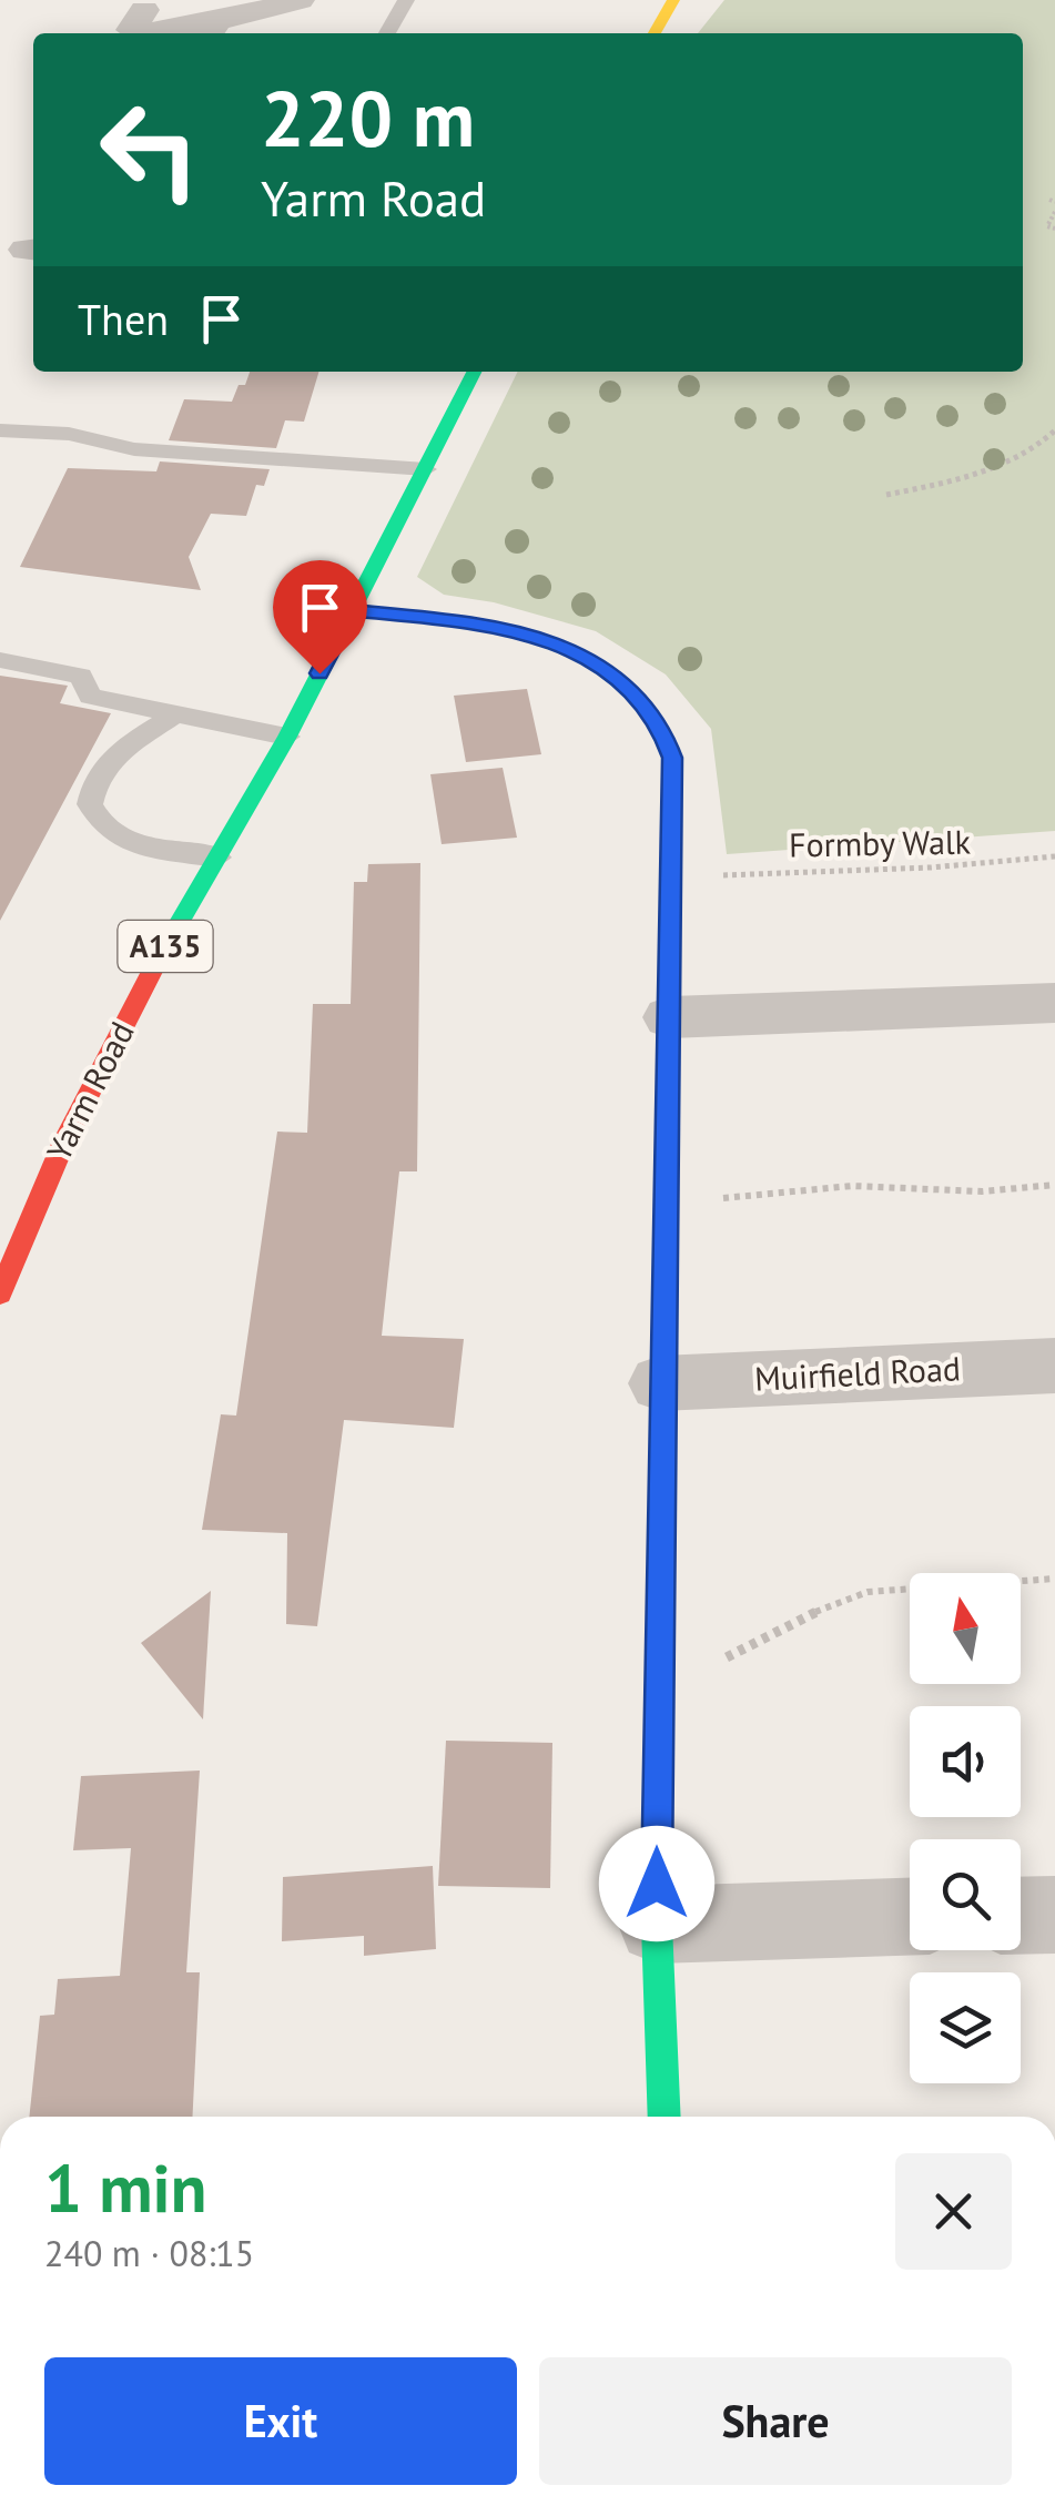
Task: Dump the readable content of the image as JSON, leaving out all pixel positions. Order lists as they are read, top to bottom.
{
  "streets": {
    "street": ["A135", "Yarm Road", "Muirfield Road"],
    "path": ["Formby Walk"]
  },
  "north": "top",
  "page": {
    "turn": ["220 m", "Yarm Road"],
    "then": "Then",
    "heading": ["1 min", "240 m · 08:15"],
    "buttons": ["Exit", "Share"]
  }
}
